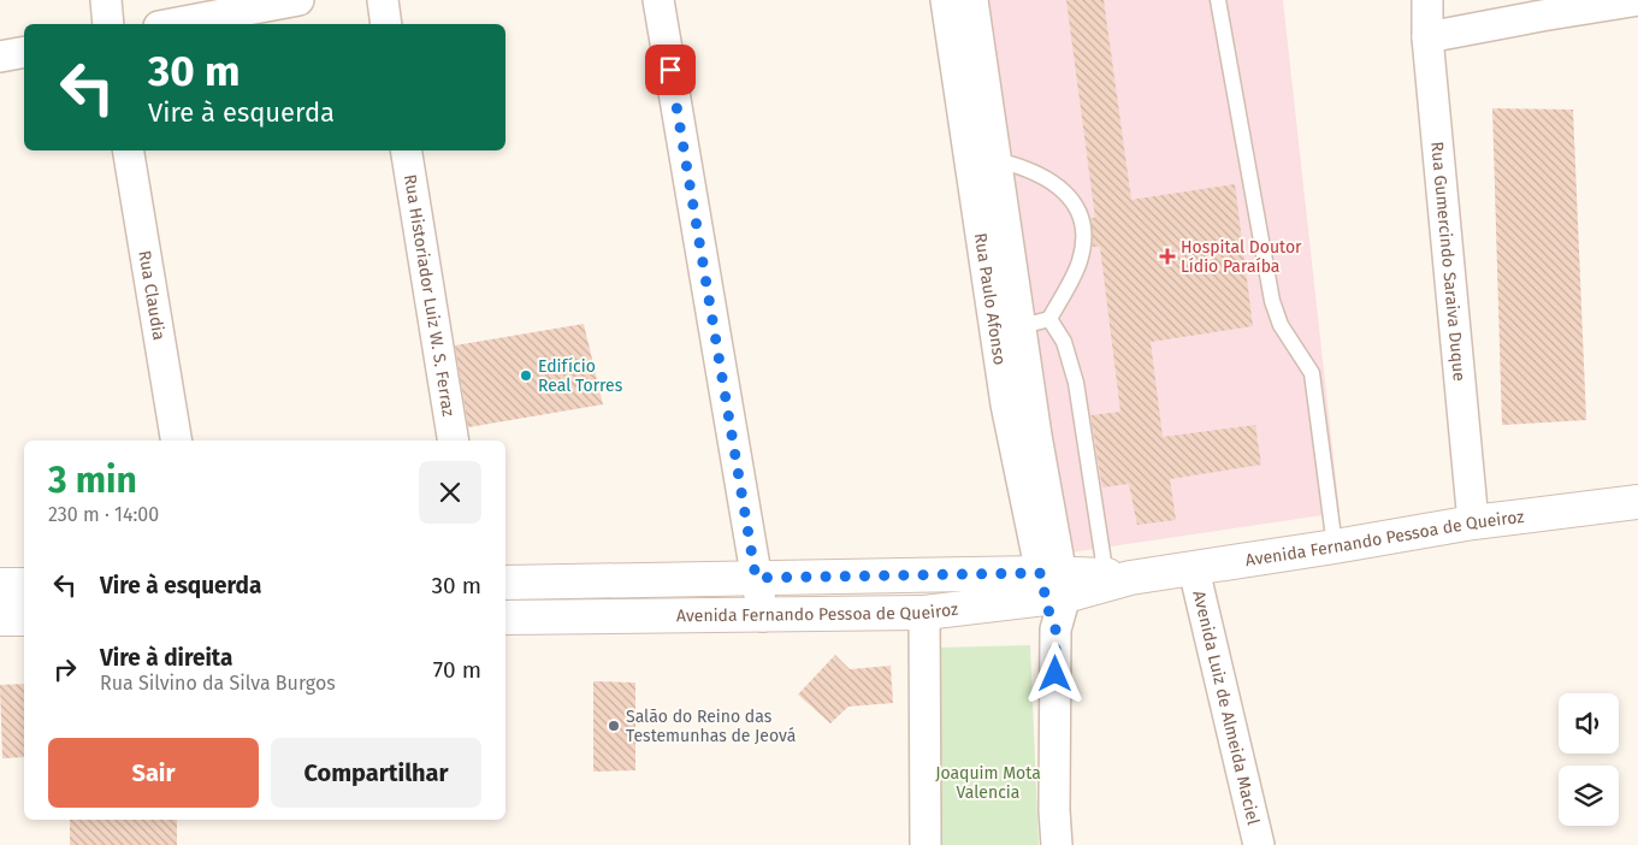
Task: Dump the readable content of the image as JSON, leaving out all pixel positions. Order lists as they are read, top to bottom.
{
  "streets": {
    "street": [
      "Rua Gumercindo Saraiva Duque",
      "Rua Claudia",
      "Rua Historiador Luiz W. S. Ferraz",
      "Rua Paulo Afonso",
      "Avenida Fernando Pessoa de Queiroz",
      "Avenida Luiz de Almeida Maciel"
    ]
  },
  "crossings": [
    ["Rua Gumercindo Saraiva Duque", "Avenida Fernando Pessoa de Queiroz"],
    ["Rua Paulo Afonso", "Avenida Fernando Pessoa de Queiroz"],
    ["Avenida Fernando Pessoa de Queiroz", "Avenida Luiz de Almeida Maciel"]
  ],
  "parks": ["Joaquim Mota Valencia"],
  "places": {
    "health": ["Hospital Doutor Lídio Paraíba"],
    "other": ["Edifício Real Torres", "Salão do Reino das Testemunhas de Jeová"]
  },
  "page": {
    "turn": ["30 m", "Vire à esquerda"],
    "heading": ["3 min", "230 m · 14:00"],
    "list": [
      {
        "name": "Vire à esquerda",
        "value": "30 m"
      },
      {
        "name": "Vire à direita",
        "note": "Rua Silvino da Silva Burgos",
        "value": "70 m"
      }
    ],
    "buttons": ["Sair", "Compartilhar"]
  }
}
